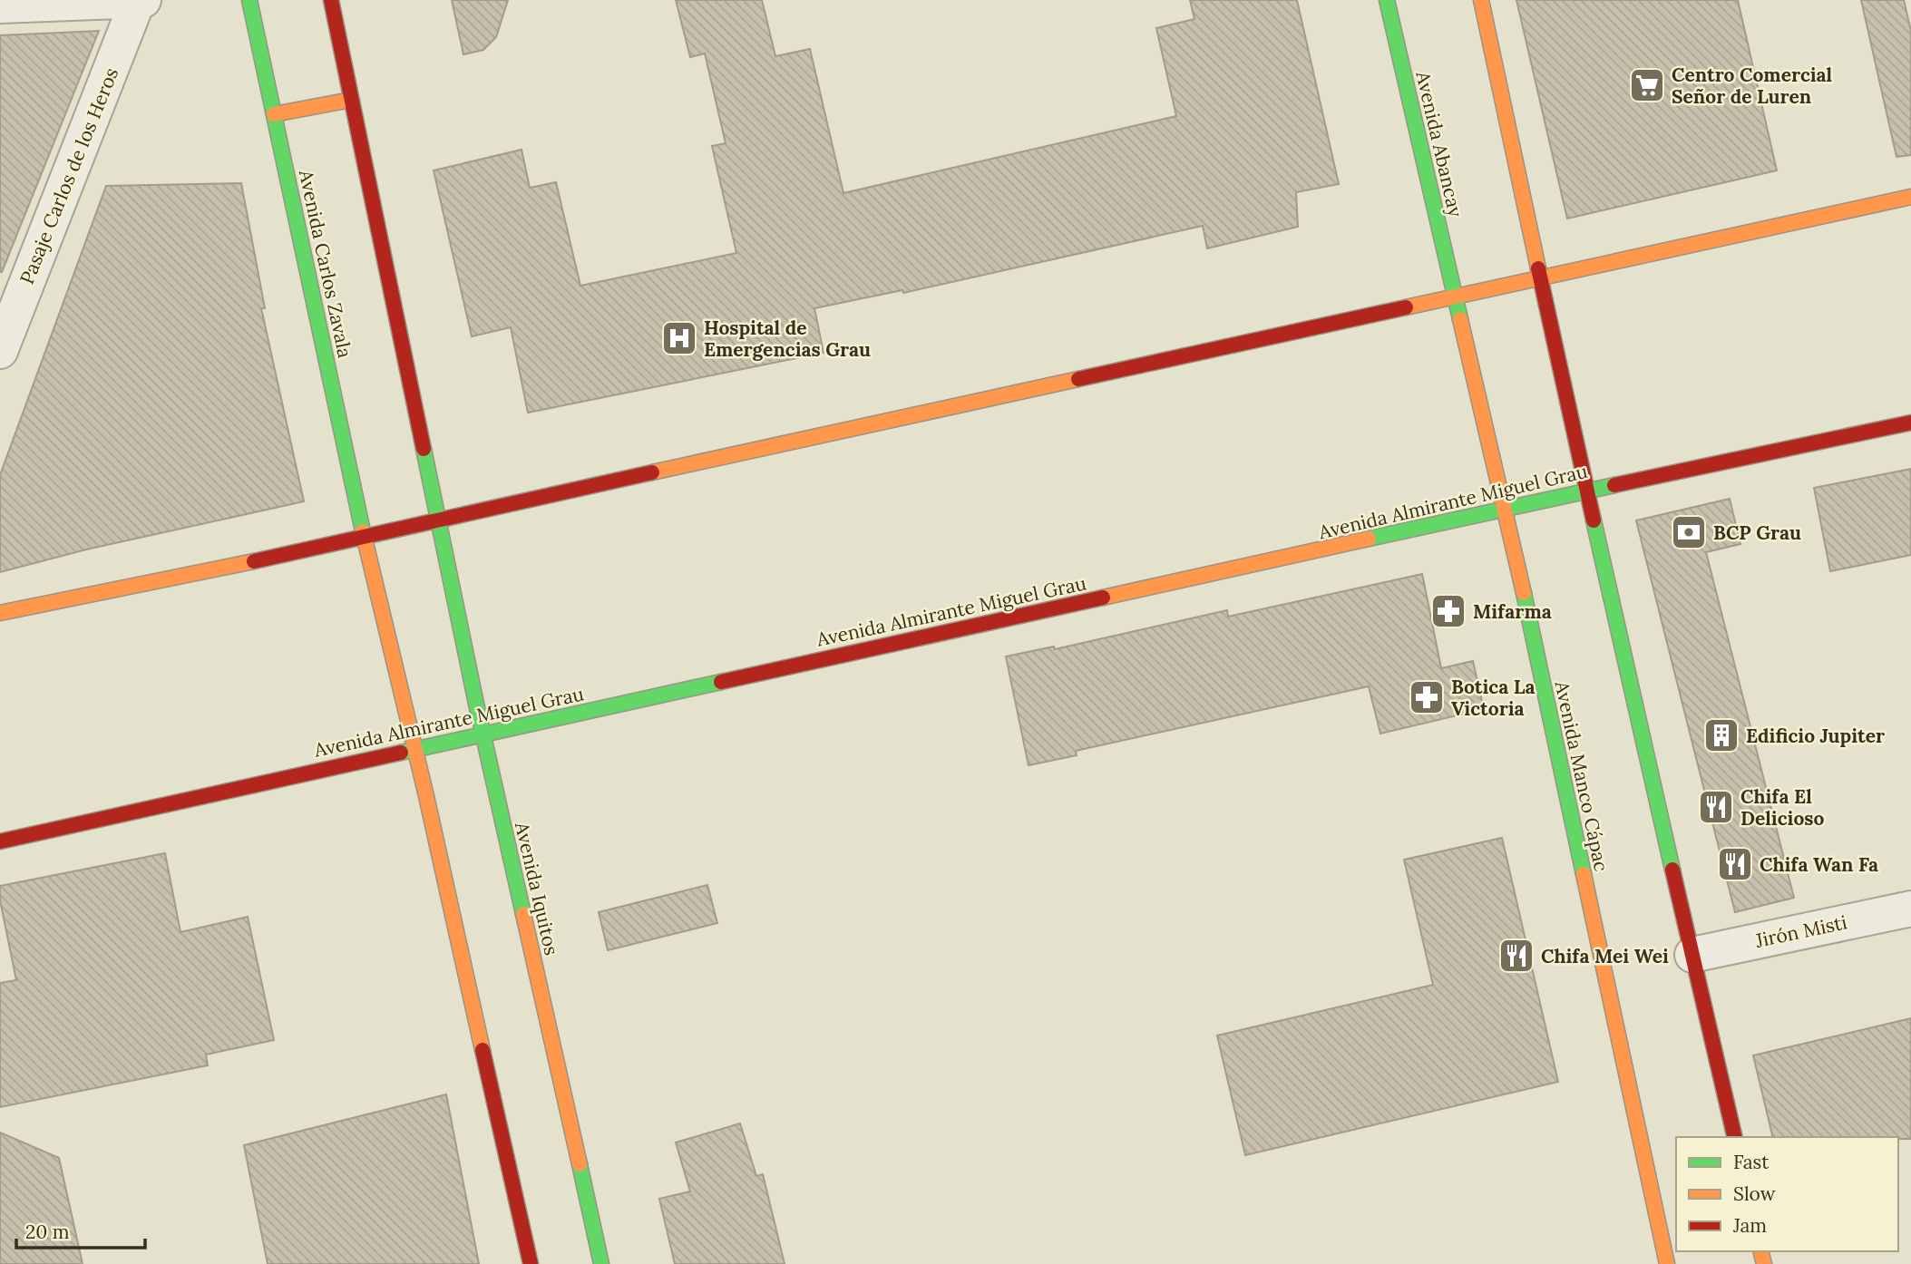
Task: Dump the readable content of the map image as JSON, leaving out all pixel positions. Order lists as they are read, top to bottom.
{
  "streets": {
    "main road": [
      "Avenida Abancay",
      "Avenida Carlos Zavala",
      "Avenida Almirante Miguel Grau",
      "Avenida Manco Cápac",
      "Avenida Iquitos"
    ],
    "street": ["Pasaje Carlos de los Heros", "Jirón Misti"]
  },
  "crossings": [
    ["Avenida Abancay", "Avenida Manco Cápac"],
    ["Avenida Almirante Miguel Grau", "Avenida Manco Cápac"],
    ["Avenida Almirante Miguel Grau", "Avenida Iquitos"]
  ],
  "places": {
    "supermarket": ["Centro Comercial Señor de Luren"],
    "hospital": ["Hospital de Emergencias Grau"],
    "bank": ["BCP Grau"],
    "pharmacy": ["Mifarma", "Botica La Victoria"],
    "building": ["Edificio Jupiter"],
    "restaurant": ["Chifa El Delicioso", "Chifa Wan Fa", "Chifa Mei Wei"]
  },
  "legend": ["Fast", "Slow", "Jam"],
  "scale_bar": "20 m"
}
